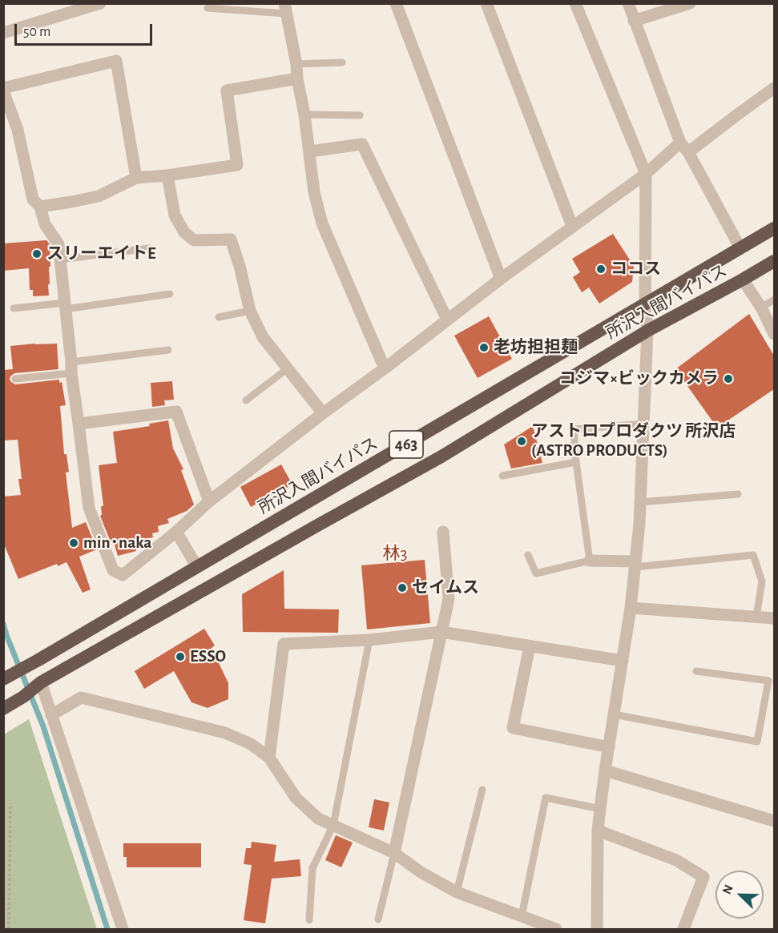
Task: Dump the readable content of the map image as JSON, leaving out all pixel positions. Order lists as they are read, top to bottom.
{
  "streets": {
    "highway": ["所沢入間バイパス", "463"]
  },
  "districts": ["林3"],
  "places": [
    "スリーエイトE",
    "ココス",
    "老坊担担麺",
    "コジマ×ビックカメラ",
    "アストロプロダクツ 所沢店 (ASTRO PRODUCTS)",
    "min･naka",
    "セイムス",
    "ESSO"
  ],
  "scale_bar": "50 m",
  "north": "top left"
}
